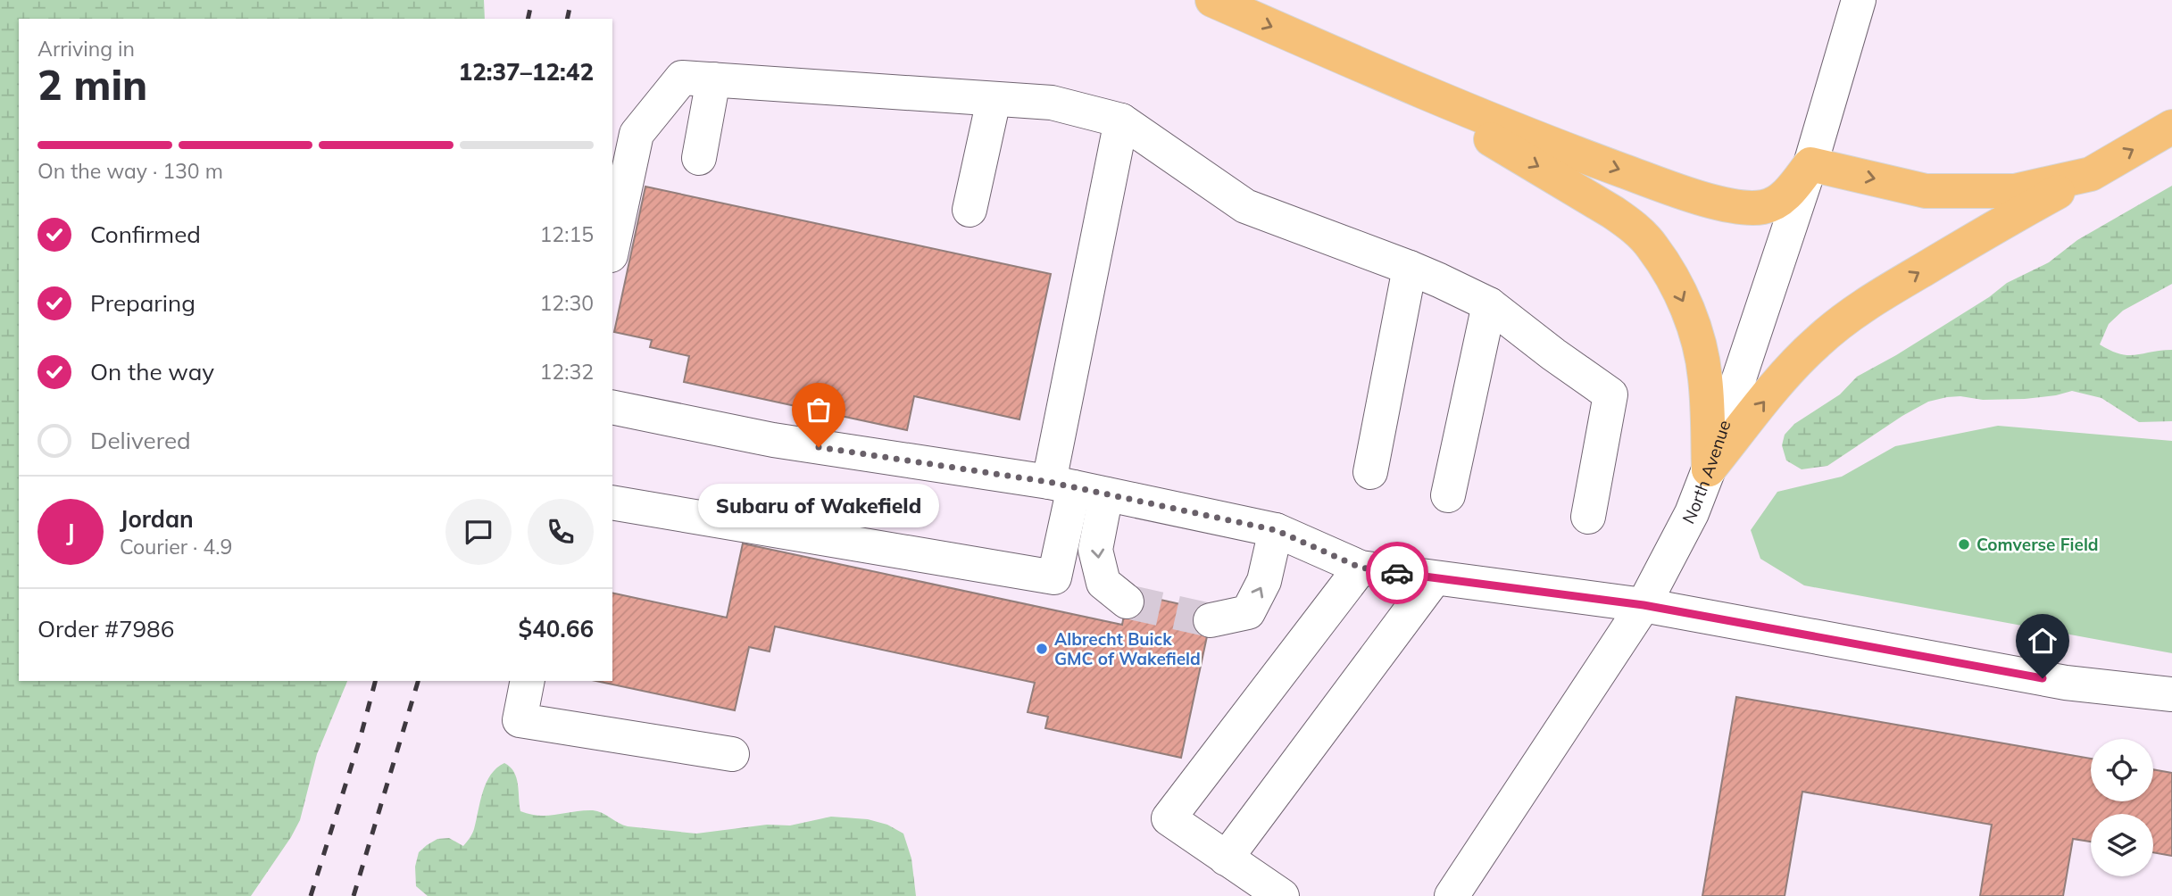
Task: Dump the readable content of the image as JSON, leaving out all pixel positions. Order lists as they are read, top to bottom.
{
  "streets": {
    "street": ["North Avenue"]
  },
  "places": ["Subaru of Wakefield", "Comverse Field", "Albrecht Buick GMC of Wakefield"],
  "page": {
    "heading": ["2 min", "Arriving in", "12:37–12:42"],
    "panel": [
      "Jordan",
      "Courier · 4.9",
      "Order #7986",
      "$40.66"
    ],
    "bar": "On the way · 130 m",
    "list": [
      ["Confirmed", "12:15"],
      ["Preparing", "12:30"],
      ["On the way", "12:32"],
      "Delivered"
    ],
    "bubble": "Subaru of Wakefield",
    "round": "J"
  }
}
